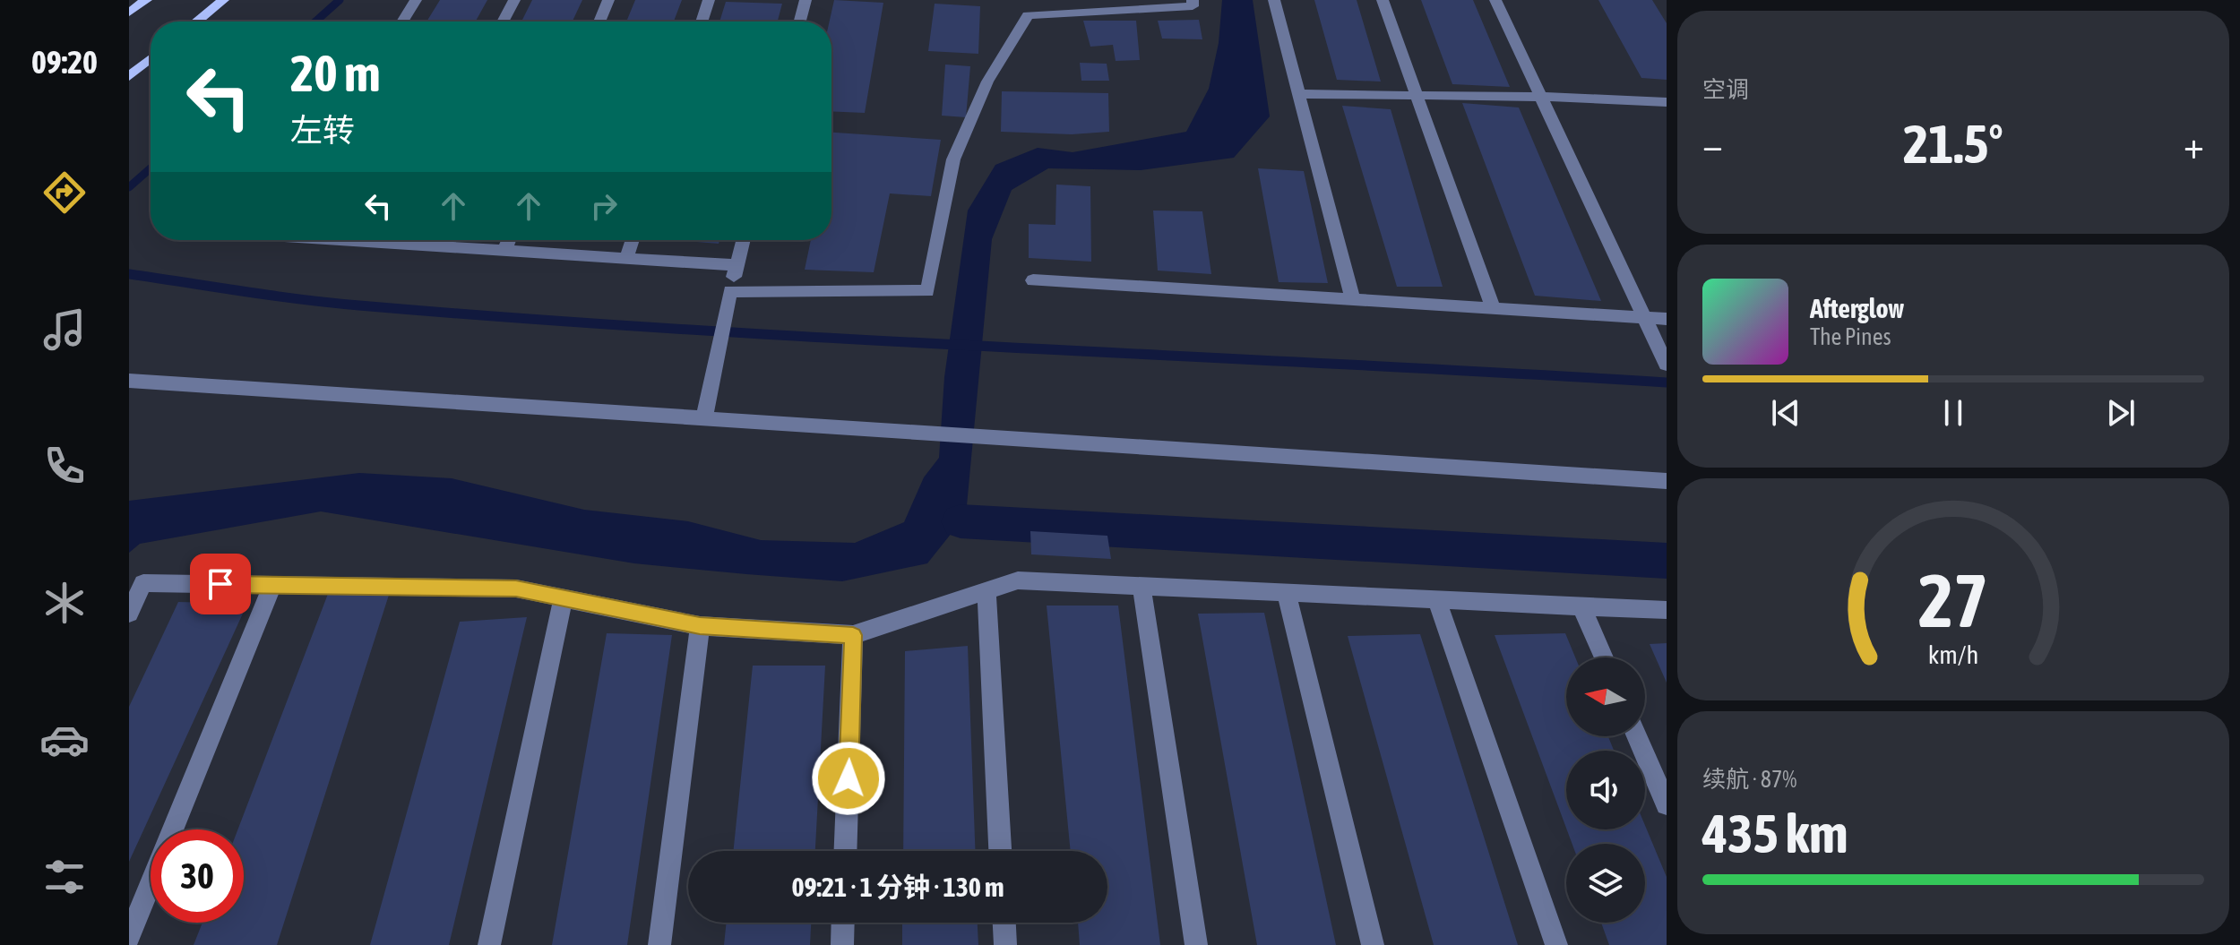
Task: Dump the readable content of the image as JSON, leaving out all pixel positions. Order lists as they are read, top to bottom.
{
  "north": "left",
  "page": {
    "tabs": "09:20",
    "tile": [
      "空调",
      ["续航 · 87%", "435 km"]
    ],
    "turn": ["20 m", "左转"],
    "heat": ["−", "21.5°", "+"],
    "song": ["Afterglow", "The Pines"],
    "limit": "30",
    "trip": "09:21 · 1 分钟 · 130 m",
    "gauge": ["27", "km/h"]
  }
}
